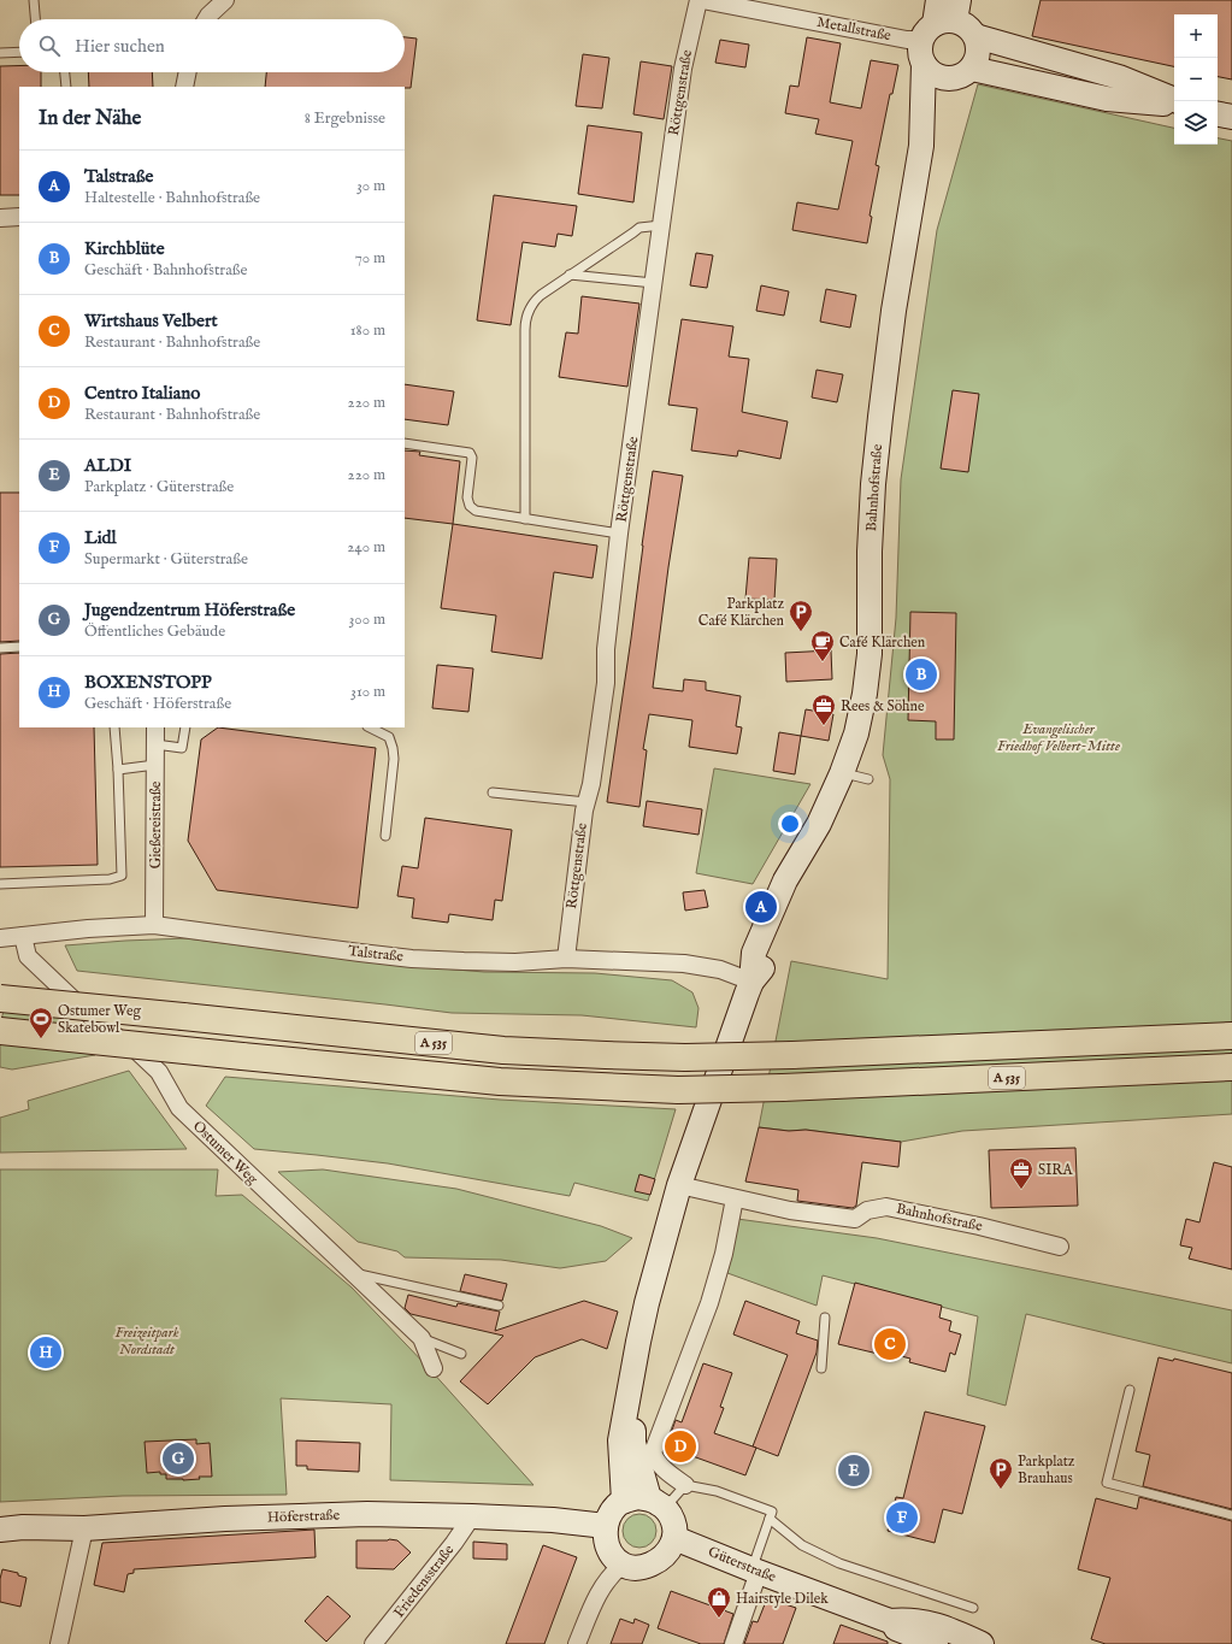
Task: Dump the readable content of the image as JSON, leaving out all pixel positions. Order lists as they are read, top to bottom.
{
  "streets": {
    "highway": ["A 535"],
    "street": [
      "Metallstraße",
      "Röttgenstraße",
      "Bahnhofstraße",
      "Gießereistraße",
      "Talstraße",
      "Ostumer Weg",
      "Höferstraße",
      "Güterstraße",
      "Friedensstraße"
    ]
  },
  "crossings": [
    ["Metallstraße", "Bahnhofstraße"],
    ["Röttgenstraße", "Talstraße"],
    ["Bahnhofstraße", "Talstraße"],
    ["Bahnhofstraße", "Höferstraße"],
    ["Bahnhofstraße", "Güterstraße"],
    ["Gießereistraße", "Talstraße"],
    ["Talstraße", "Ostumer Weg"],
    ["Höferstraße", "Güterstraße"],
    ["Höferstraße", "Friedensstraße"]
  ],
  "parks": ["Evangelischer Friedhof Velbert-Mitte", "Freizeitpark Nordstadt"],
  "places": {
    "parking": ["Parkplatz Café Klärchen", "Parkplatz Brauhaus"],
    "cafe": ["Café Klärchen"],
    "office": ["Rees & Söhne", "SIRA"],
    "sports": ["Ostumer Weg Skatebowl"],
    "shop": ["Hairstyle Dilek"]
  },
  "page": {
    "map_buttons": ["+", "−"],
    "search": "Hier suchen",
    "heading": ["In der Nähe", "8 Ergebnisse"],
    "list": [
      {
        "mark": "A",
        "name": "Talstraße",
        "note": "Haltestelle · Bahnhofstraße",
        "value": "30 m"
      },
      {
        "mark": "B",
        "name": "Kirchblüte",
        "note": "Geschäft · Bahnhofstraße",
        "value": "70 m"
      },
      {
        "mark": "C",
        "name": "Wirtshaus Velbert",
        "note": "Restaurant · Bahnhofstraße",
        "value": "180 m"
      },
      {
        "mark": "D",
        "name": "Centro Italiano",
        "note": "Restaurant · Bahnhofstraße",
        "value": "220 m"
      },
      {
        "mark": "E",
        "name": "ALDI",
        "note": "Parkplatz · Güterstraße",
        "value": "220 m"
      },
      {
        "mark": "F",
        "name": "Lidl",
        "note": "Supermarkt · Güterstraße",
        "value": "240 m"
      },
      {
        "mark": "G",
        "name": "Jugendzentrum Höferstraße",
        "note": "Öffentliches Gebäude",
        "value": "300 m"
      },
      {
        "mark": "H",
        "name": "BOXENSTOPP",
        "note": "Geschäft · Höferstraße",
        "value": "310 m"
      }
    ],
    "pins": [
      "B",
      "A",
      "C",
      "H",
      "D",
      "G",
      "E",
      "F"
    ]
  }
}
